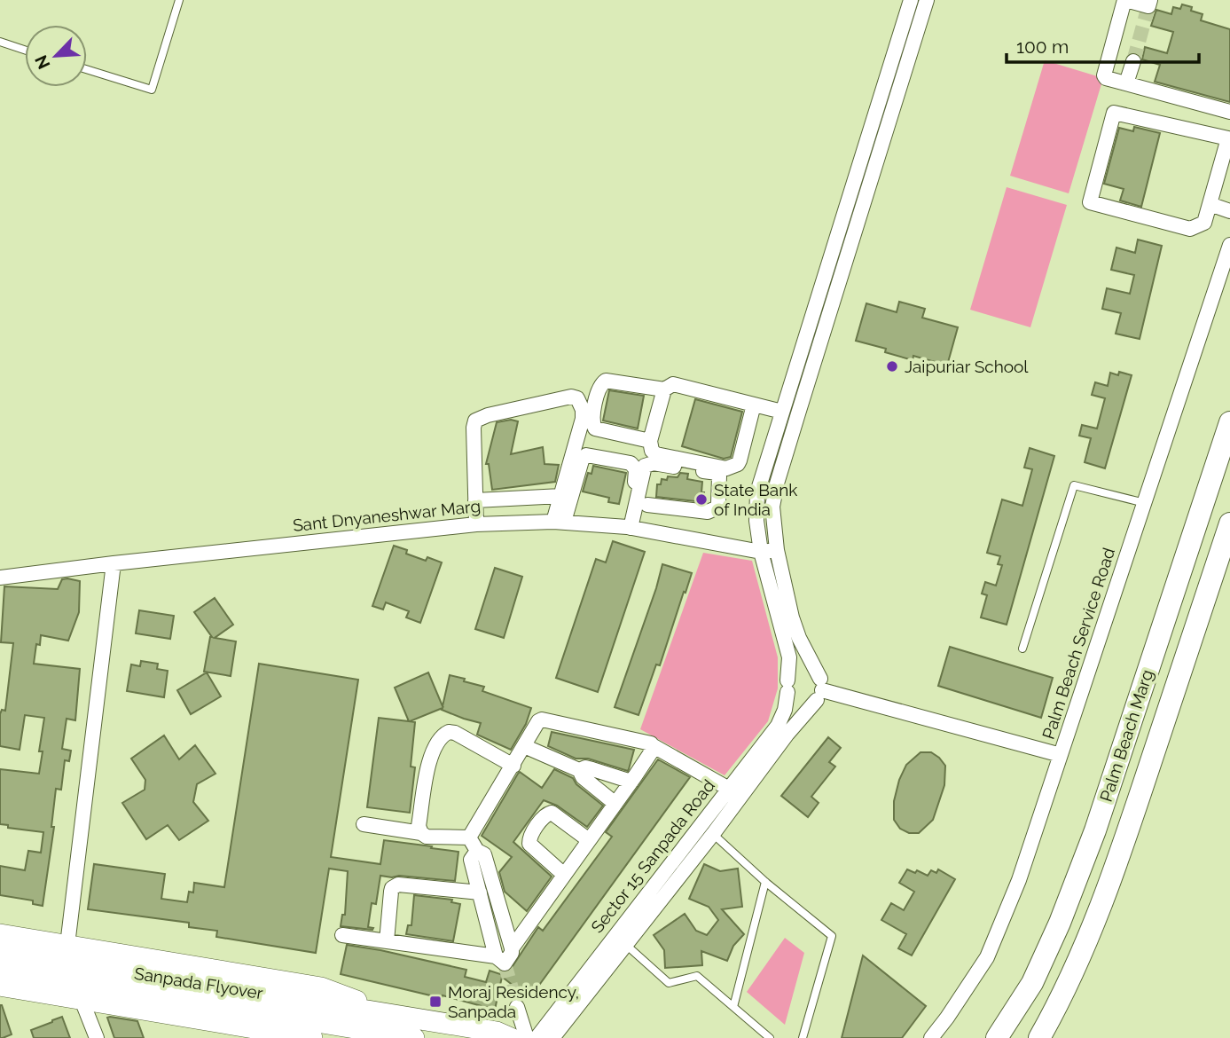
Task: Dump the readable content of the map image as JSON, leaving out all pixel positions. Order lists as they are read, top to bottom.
{
  "streets": {
    "main road": ["Palm Beach Marg", "Sanpada Flyover"],
    "street": ["Sant Dnyaneshwar Marg", "Palm Beach Service Road", "Sector 15 Sanpada Road"]
  },
  "crossings": [
    ["Sant Dnyaneshwar Marg", "Sector 15 Sanpada Road"]
  ],
  "places": {
    "other": ["Jaipuriar School", "State Bank of India"],
    "transit": ["Moraj Residency, Sanpada"]
  },
  "scale_bar": "100 m",
  "north": "bottom left"
}
